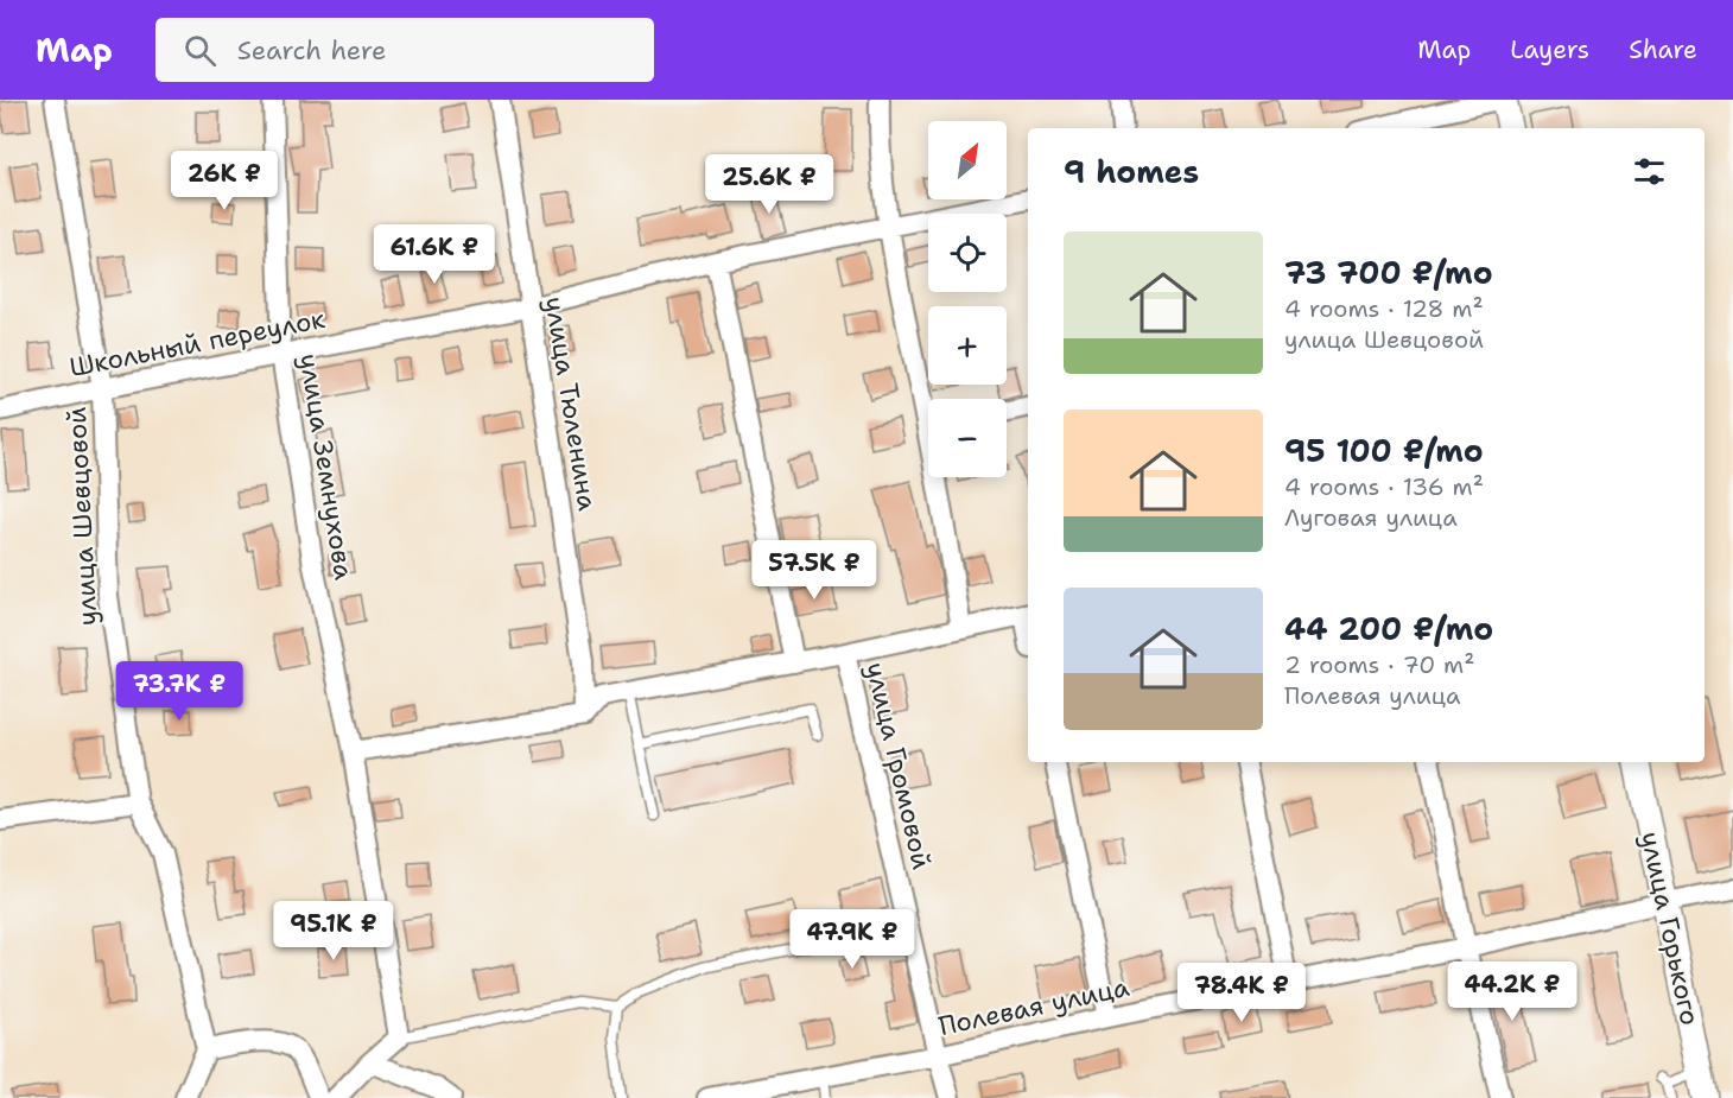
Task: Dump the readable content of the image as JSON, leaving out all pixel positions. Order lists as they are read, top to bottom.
{
  "streets": {
    "street": [
      "Школьный переулок",
      "улица Тюленина",
      "улица Земнухова",
      "улица Шевцовой",
      "улица Громовой",
      "улица Горького",
      "Полевая улица"
    ]
  },
  "crossings": [
    ["Школьный переулок", "улица Тюленина"],
    ["Школьный переулок", "улица Земнухова"],
    ["Школьный переулок", "улица Шевцовой"],
    ["улица Громовой", "Полевая улица"],
    ["улица Горького", "Полевая улица"]
  ],
  "north": "top right",
  "page": {
    "header": "Map",
    "search": "Search here",
    "nav": ["Map", "Layers", "Share"],
    "map_buttons": ["+", "−"],
    "heading": "9 homes",
    "price": [
      "26K ₽",
      "25.6K ₽",
      "61.6K ₽",
      "57.5K ₽",
      "73.7K ₽",
      "95.1K ₽",
      "47.9K ₽",
      "44.2K ₽",
      "78.4K ₽"
    ],
    "list": [
      {
        "name": "73 700 ₽/mo",
        "note": "4 rooms · 128 m² · улица Шевцовой"
      },
      {
        "name": "95 100 ₽/mo",
        "note": "4 rooms · 136 m² · Луговая улица"
      },
      {
        "name": "44 200 ₽/mo",
        "note": "2 rooms · 70 m² · Полевая улица"
      }
    ]
  }
}
